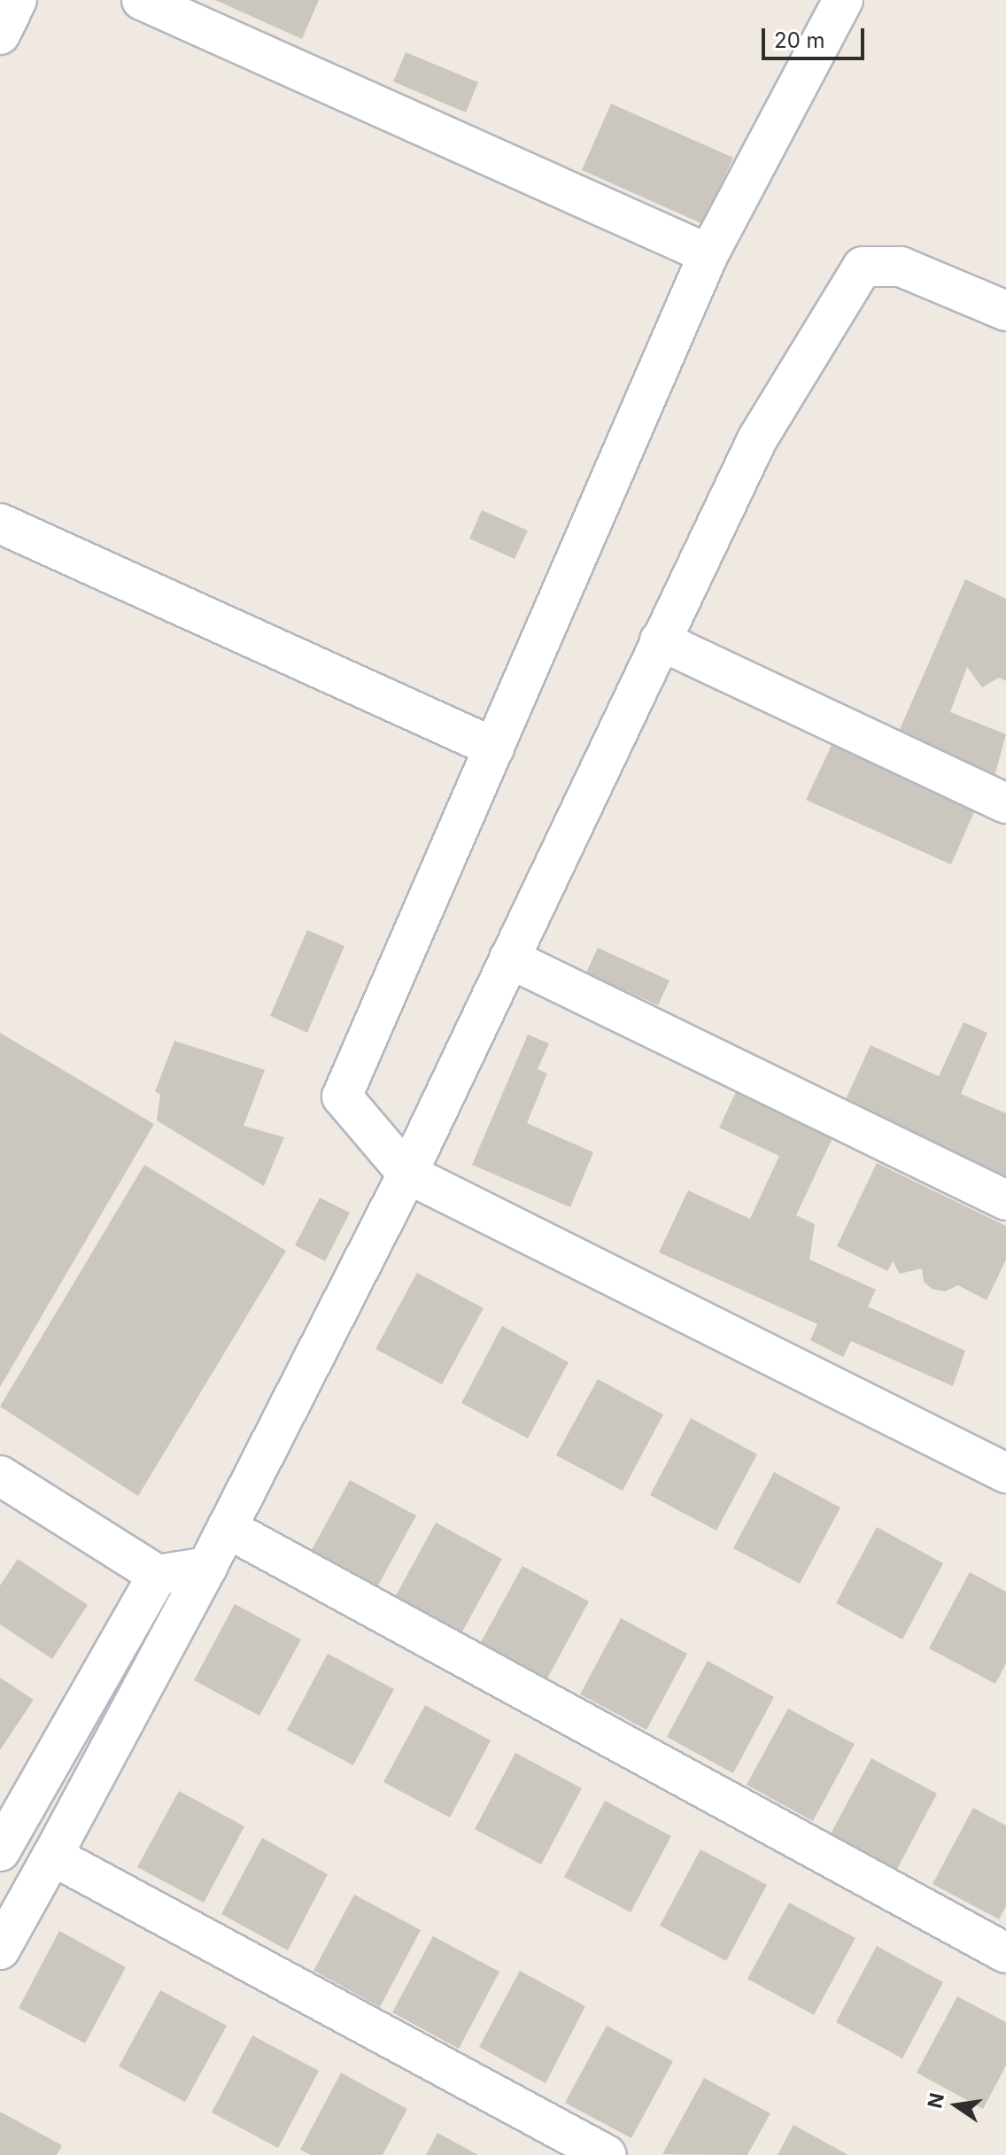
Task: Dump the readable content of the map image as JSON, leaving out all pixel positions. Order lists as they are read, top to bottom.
{
  "scale_bar": "20 m",
  "north": "left"
}
